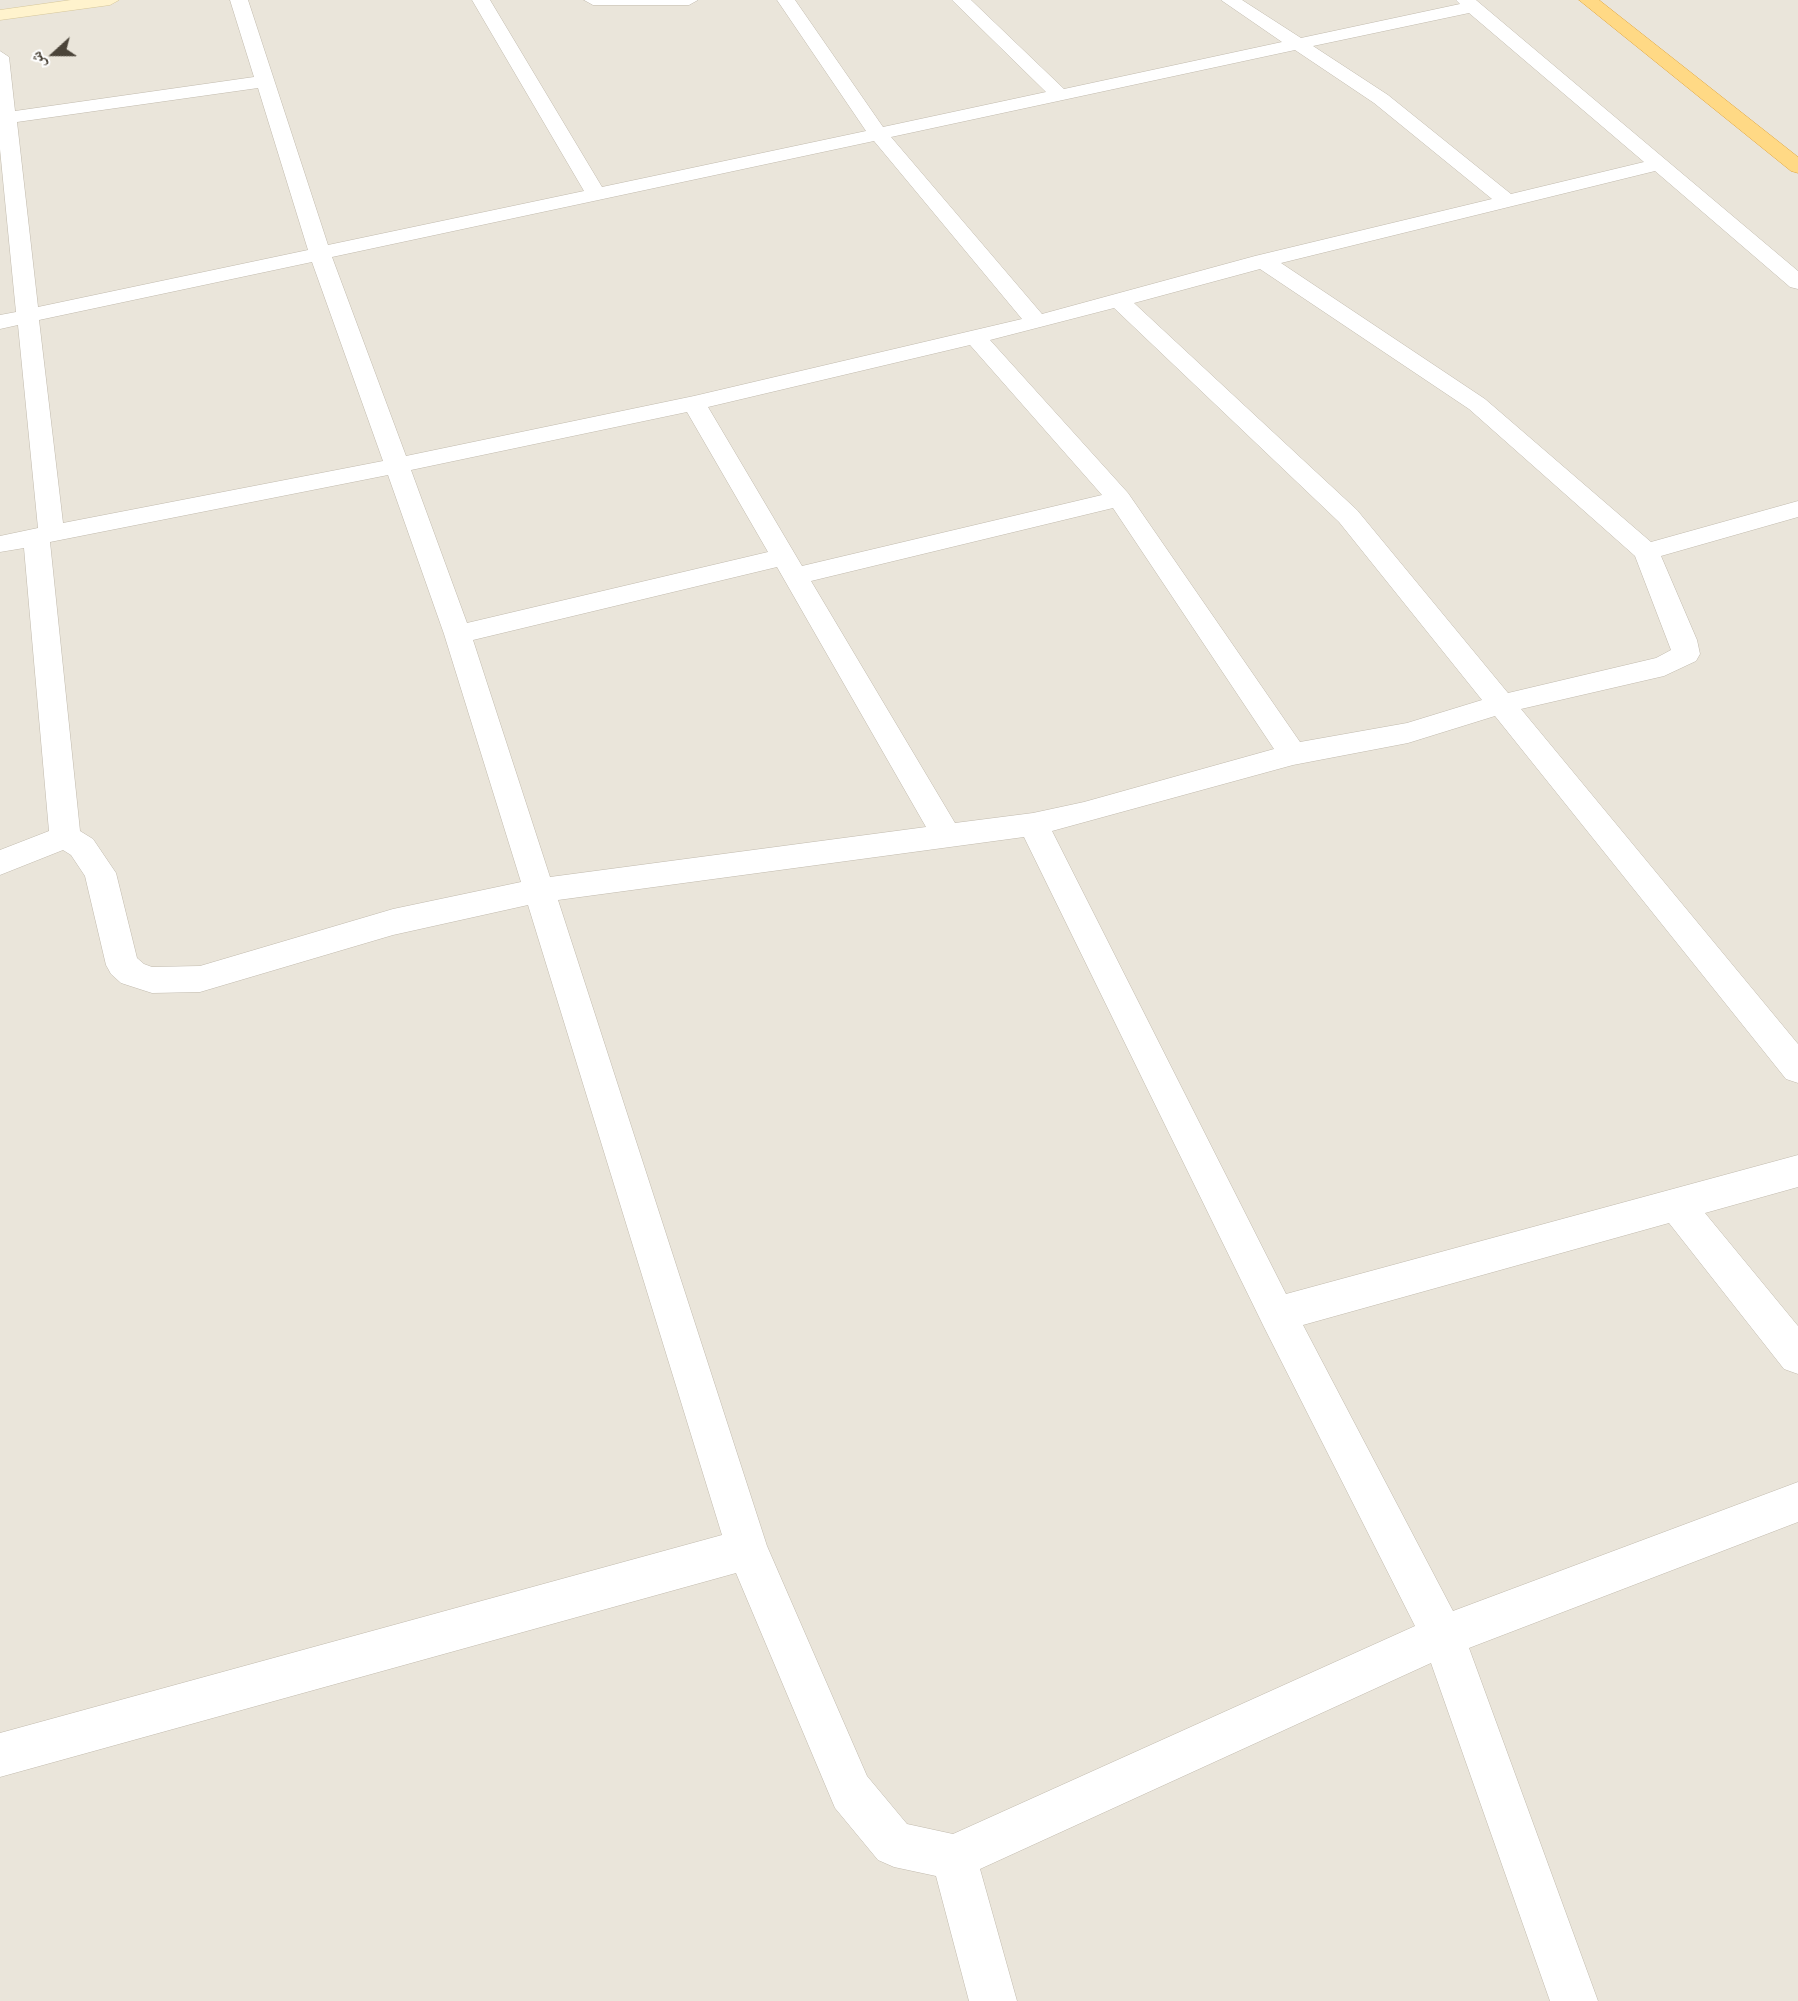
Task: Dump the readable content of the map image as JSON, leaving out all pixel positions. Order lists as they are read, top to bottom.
{
  "north": "left"
}
